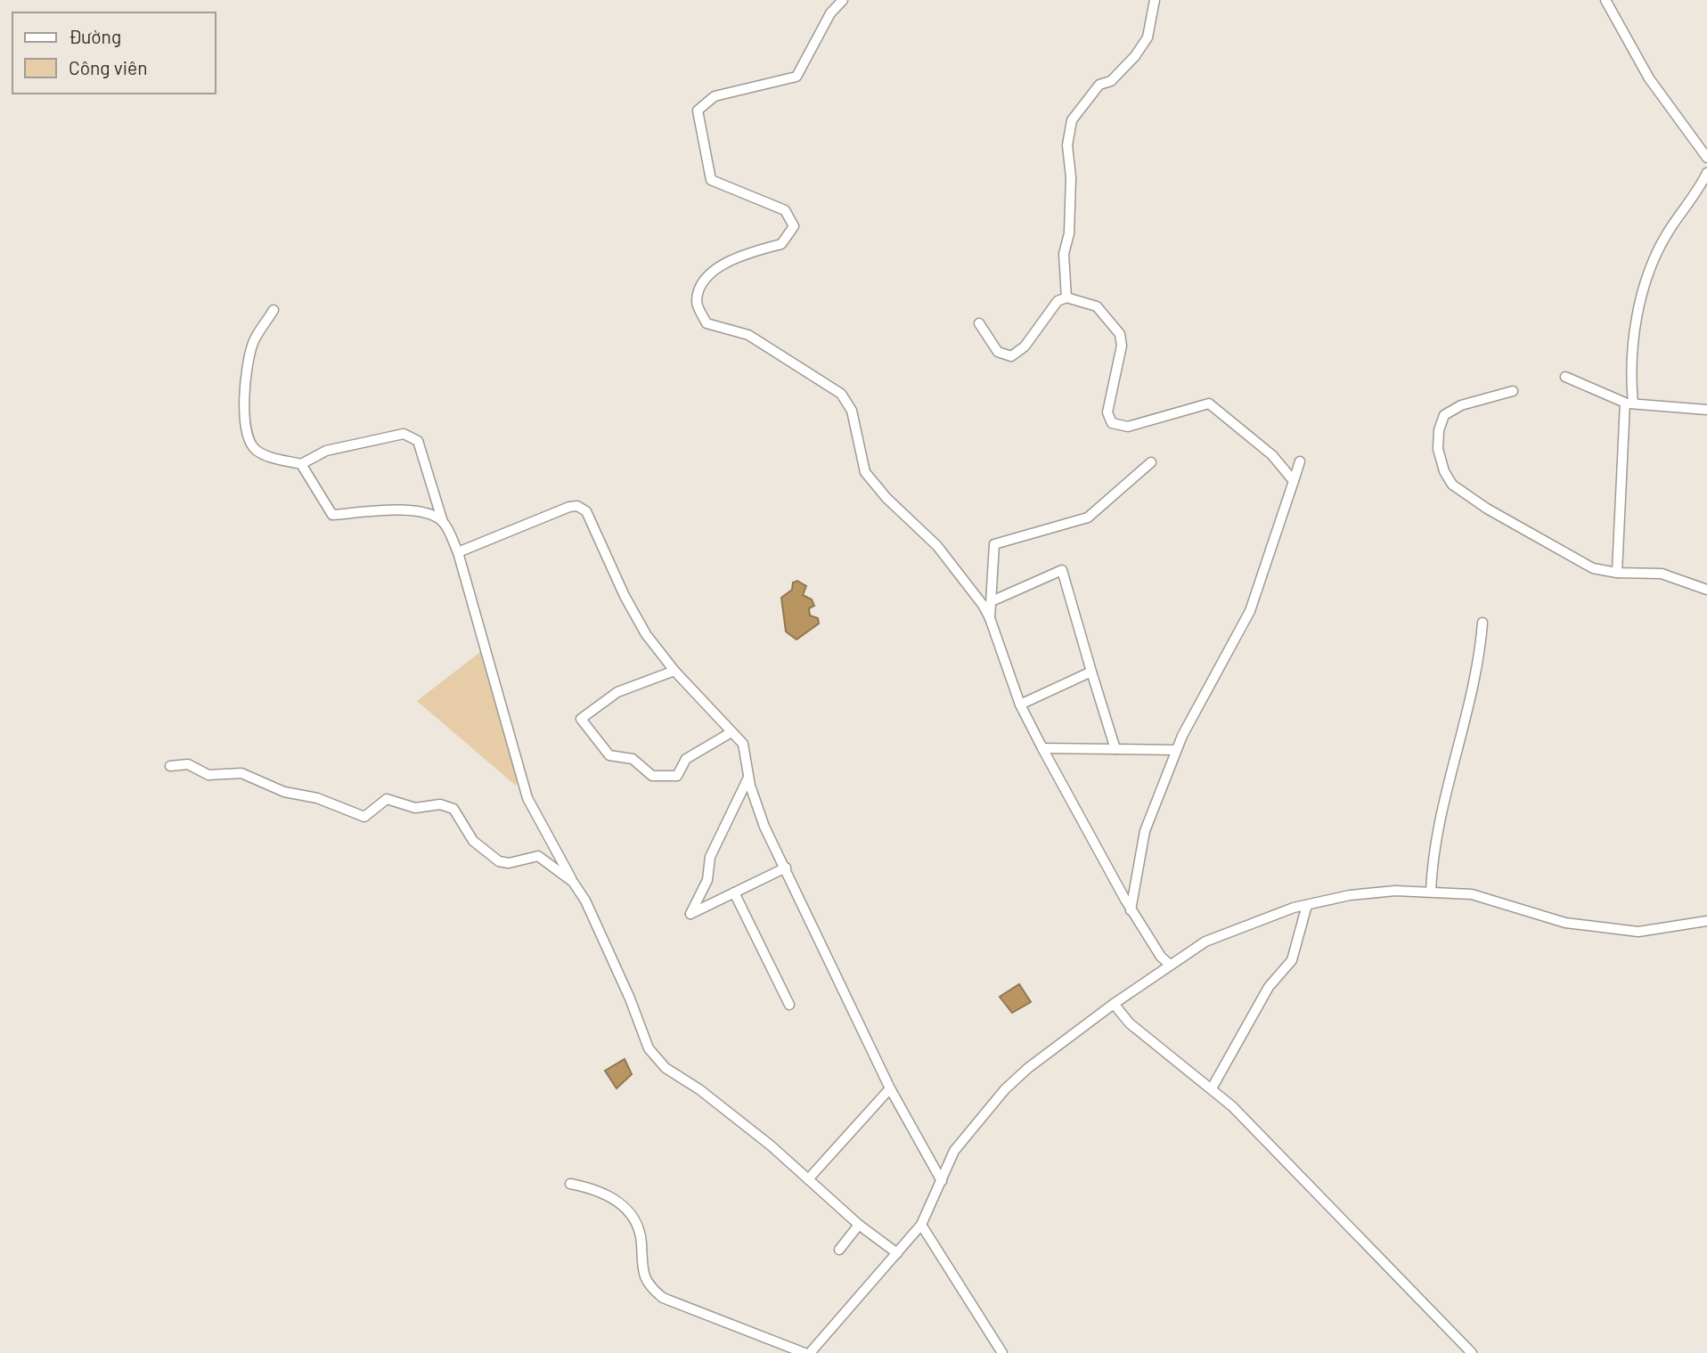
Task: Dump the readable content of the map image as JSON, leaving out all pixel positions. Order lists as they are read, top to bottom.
{
  "legend": ["Đường", "Công viên"]
}
